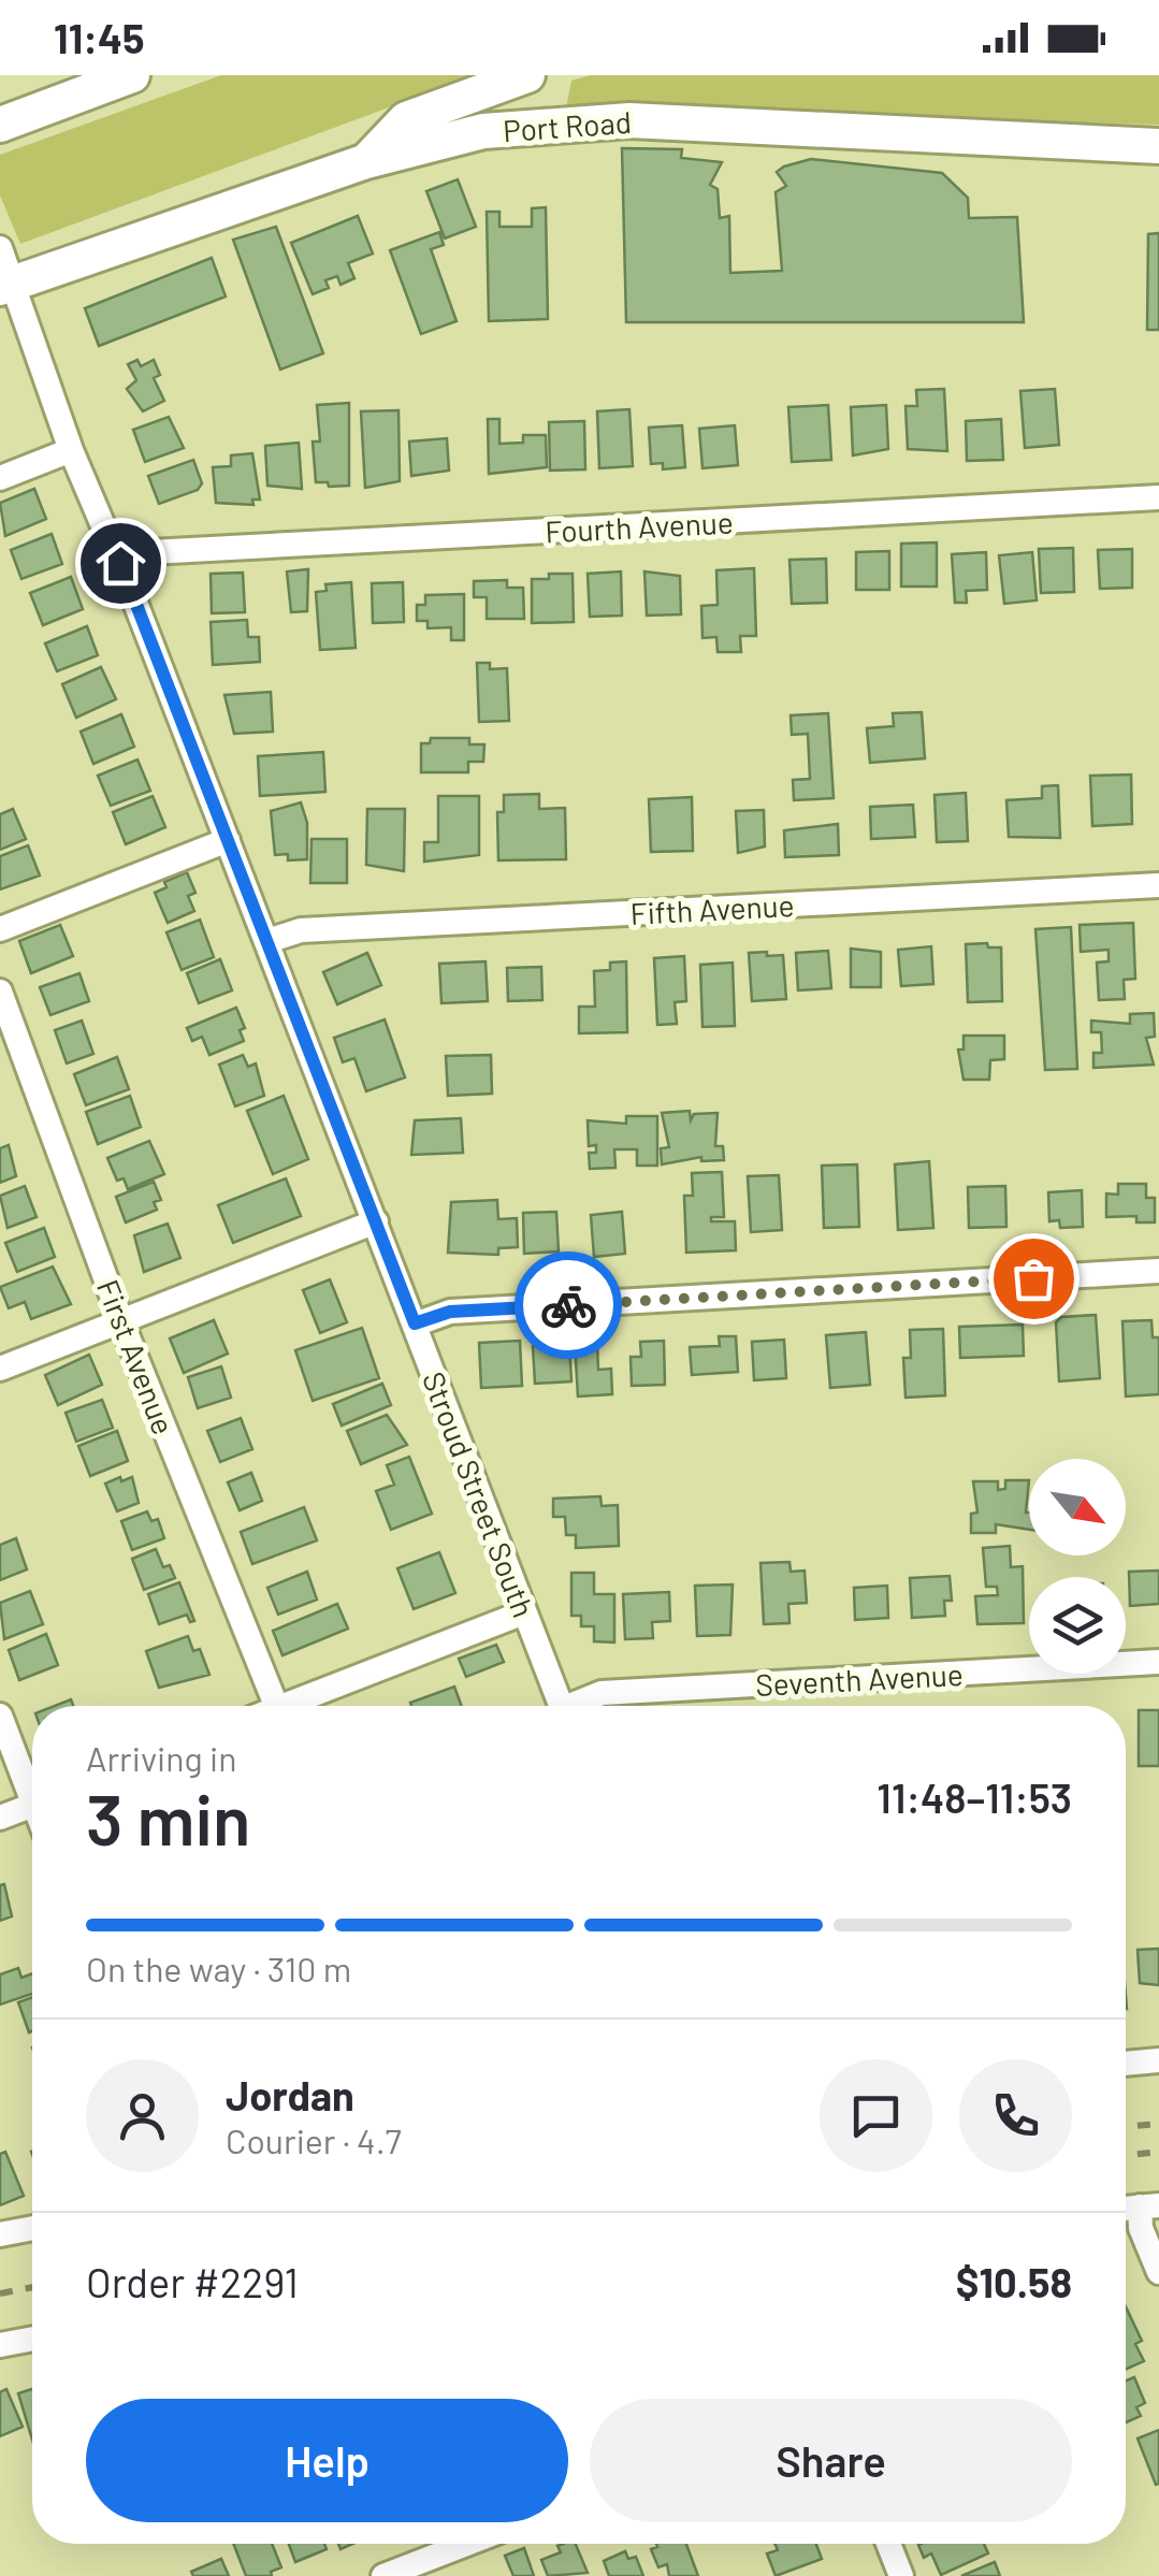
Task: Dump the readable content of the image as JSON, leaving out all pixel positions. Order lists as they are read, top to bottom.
{
  "streets": {
    "highway": ["Port Road"],
    "street": [
      "Fourth Avenue",
      "Fifth Avenue",
      "First Avenue",
      "Stroud Street South",
      "Seventh Avenue"
    ]
  },
  "crossings": [
    ["Port Road", "Stroud Street South"],
    ["Fourth Avenue", "Stroud Street South"],
    ["Fifth Avenue", "Stroud Street South"]
  ],
  "north": "bottom right",
  "page": {
    "status": "11:45",
    "heading": ["3 min", "Arriving in", "11:48–11:53"],
    "panel": [
      "Jordan",
      "Courier · 4.7",
      "Order #2291",
      "$10.58"
    ],
    "bar": "On the way · 310 m",
    "buttons": ["Help", "Share"]
  }
}
